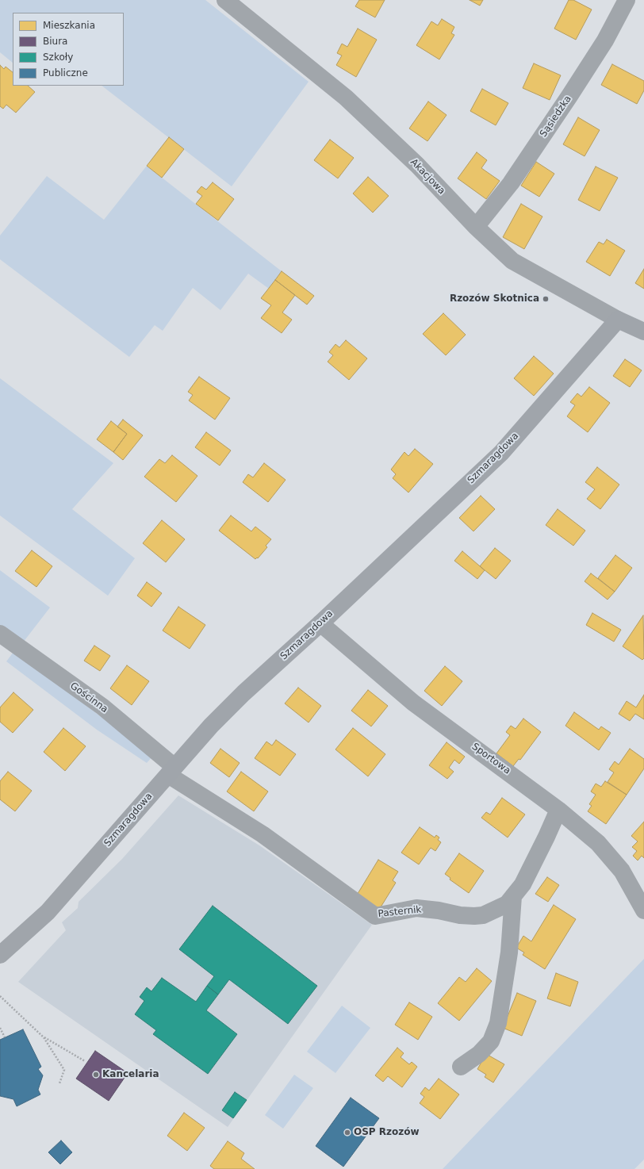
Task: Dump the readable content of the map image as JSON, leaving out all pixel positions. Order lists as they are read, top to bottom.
{
  "streets": {
    "street": [
      "Sąsiedzka",
      "Akacjowa",
      "Szmaragdowa",
      "Gościnna",
      "Sportowa",
      "Pasternik"
    ]
  },
  "crossings": [
    ["Sąsiedzka", "Akacjowa"],
    ["Akacjowa", "Szmaragdowa"],
    ["Szmaragdowa", "Gościnna"],
    ["Szmaragdowa", "Sportowa"],
    ["Szmaragdowa", "Pasternik"],
    ["Gościnna", "Pasternik"],
    ["Sportowa", "Pasternik"]
  ],
  "places": ["Rzozów Skotnica", "Kancelaria", "OSP Rzozów"],
  "legend": [
    "Mieszkania",
    "Biura",
    "Szkoły",
    "Publiczne"
  ]
}
